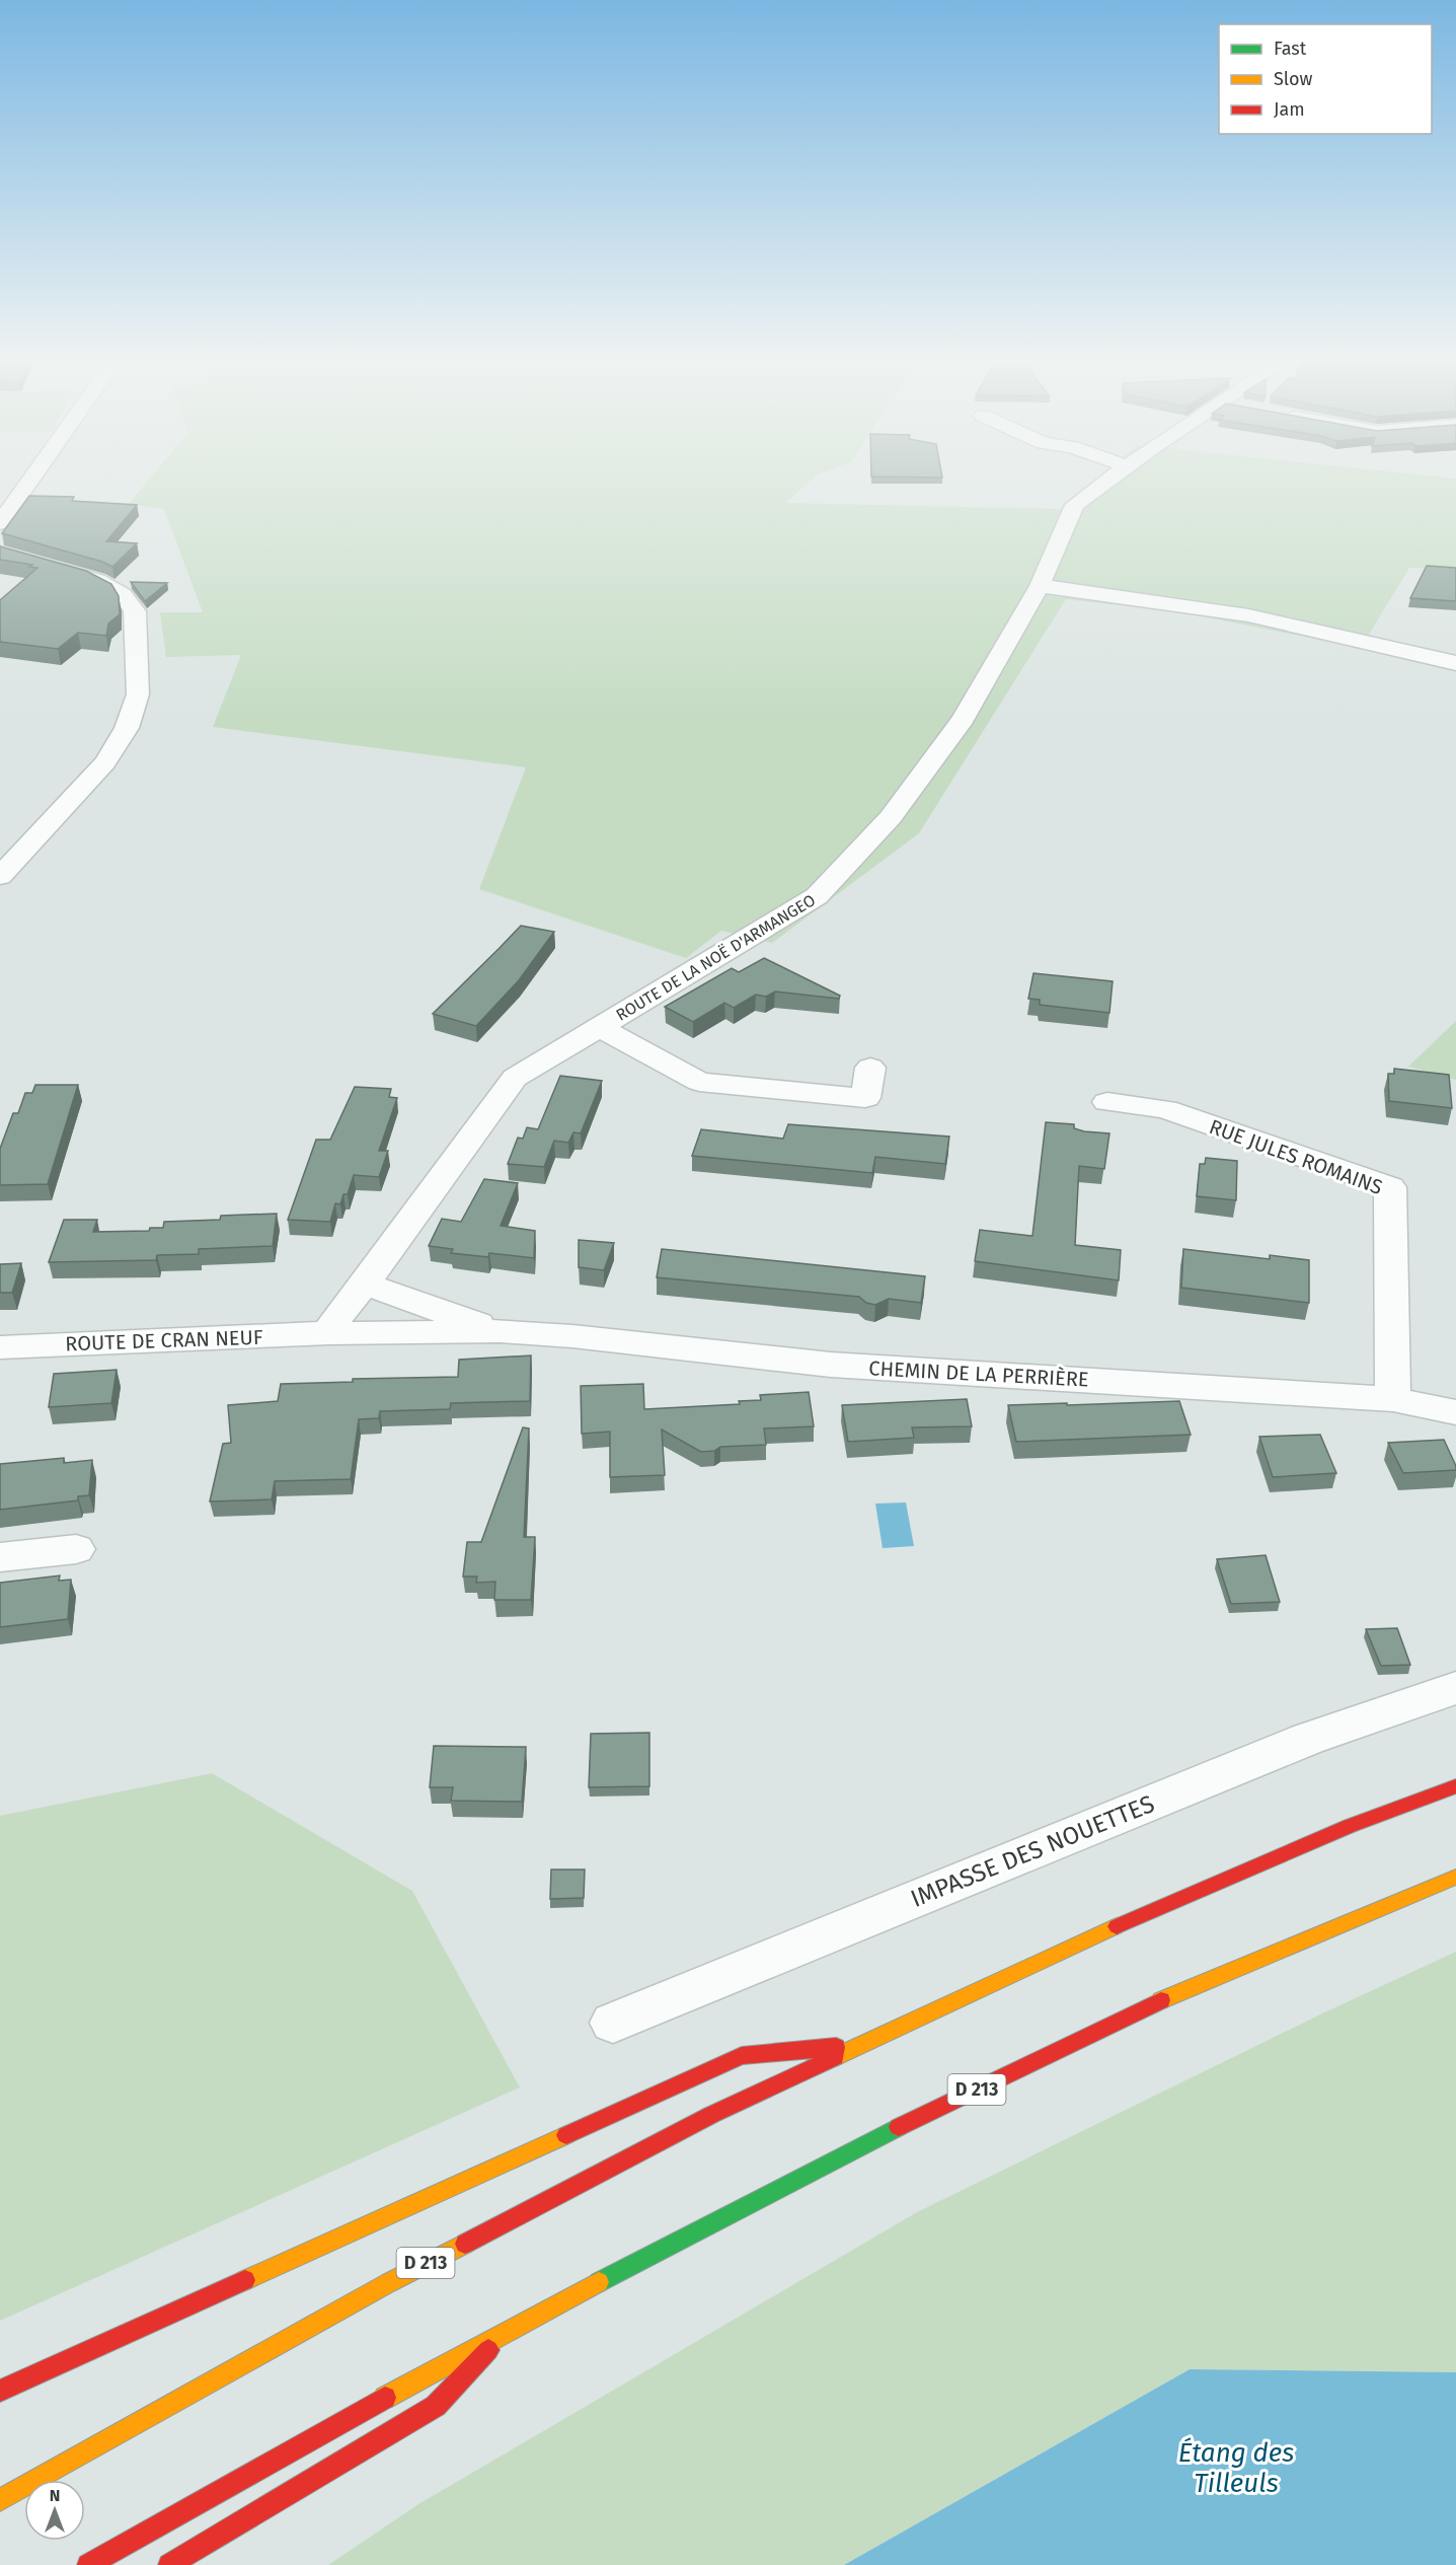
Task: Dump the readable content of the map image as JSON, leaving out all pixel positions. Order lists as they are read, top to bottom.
{
  "streets": {
    "highway": ["D 213"],
    "street": [
      "ROUTE DE LA NOË D'ARMANGEO",
      "RUE JULES ROMAINS",
      "ROUTE DE CRAN NEUF",
      "CHEMIN DE LA PERRIÈRE",
      "IMPASSE DES NOUETTES"
    ]
  },
  "crossings": [
    ["ROUTE DE LA NOË D'ARMANGEO", "ROUTE DE CRAN NEUF"],
    ["ROUTE DE LA NOË D'ARMANGEO", "CHEMIN DE LA PERRIÈRE"],
    ["RUE JULES ROMAINS", "CHEMIN DE LA PERRIÈRE"],
    ["ROUTE DE CRAN NEUF", "CHEMIN DE LA PERRIÈRE"]
  ],
  "water": ["Étang des Tilleuls"],
  "legend": ["Fast", "Slow", "Jam"],
  "north": "top"
}
